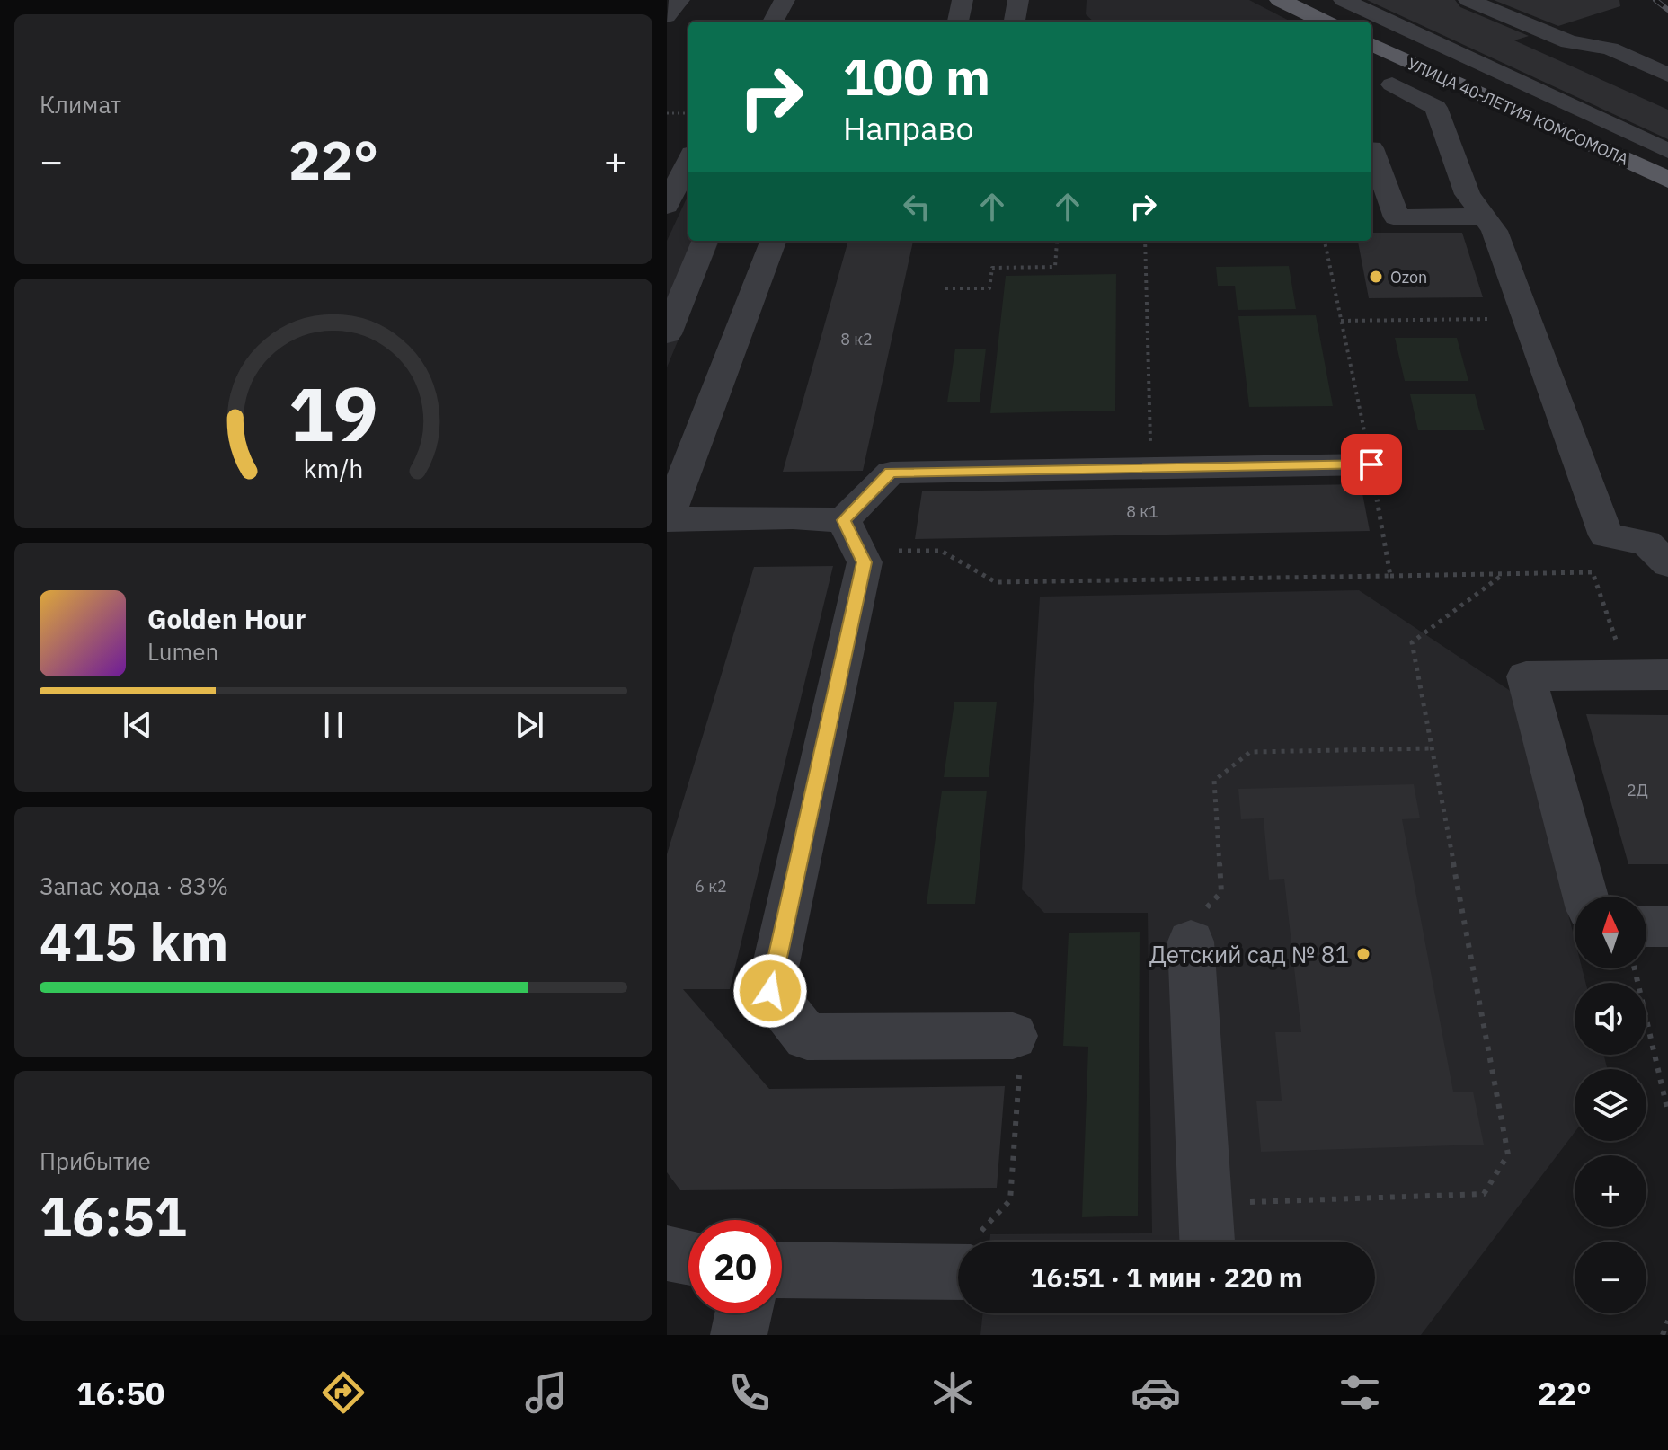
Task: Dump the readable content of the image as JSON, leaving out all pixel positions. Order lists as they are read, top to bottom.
{
  "streets": {
    "main road": ["УЛИЦА 40-ЛЕТИЯ КОМСОМОЛА"]
  },
  "places": ["Ozon", "Детский сад № 81"],
  "house_numbers": [
    "8 к2",
    "8 к1",
    "2Д",
    "6 к2"
  ],
  "north": "top",
  "page": {
    "tile": [
      "Климат",
      ["Запас хода · 83%", "415 km"],
      ["Прибытие", "16:51"]
    ],
    "turn": ["100 m", "Направо"],
    "heat": ["−", "22°", "+"],
    "song": ["Golden Hour", "Lumen"],
    "map_buttons": ["+", "−"],
    "limit": "20",
    "trip": "16:51 · 1 мин · 220 m",
    "tabs": ["16:50", "22°"],
    "gauge": ["19", "km/h"]
  }
}
